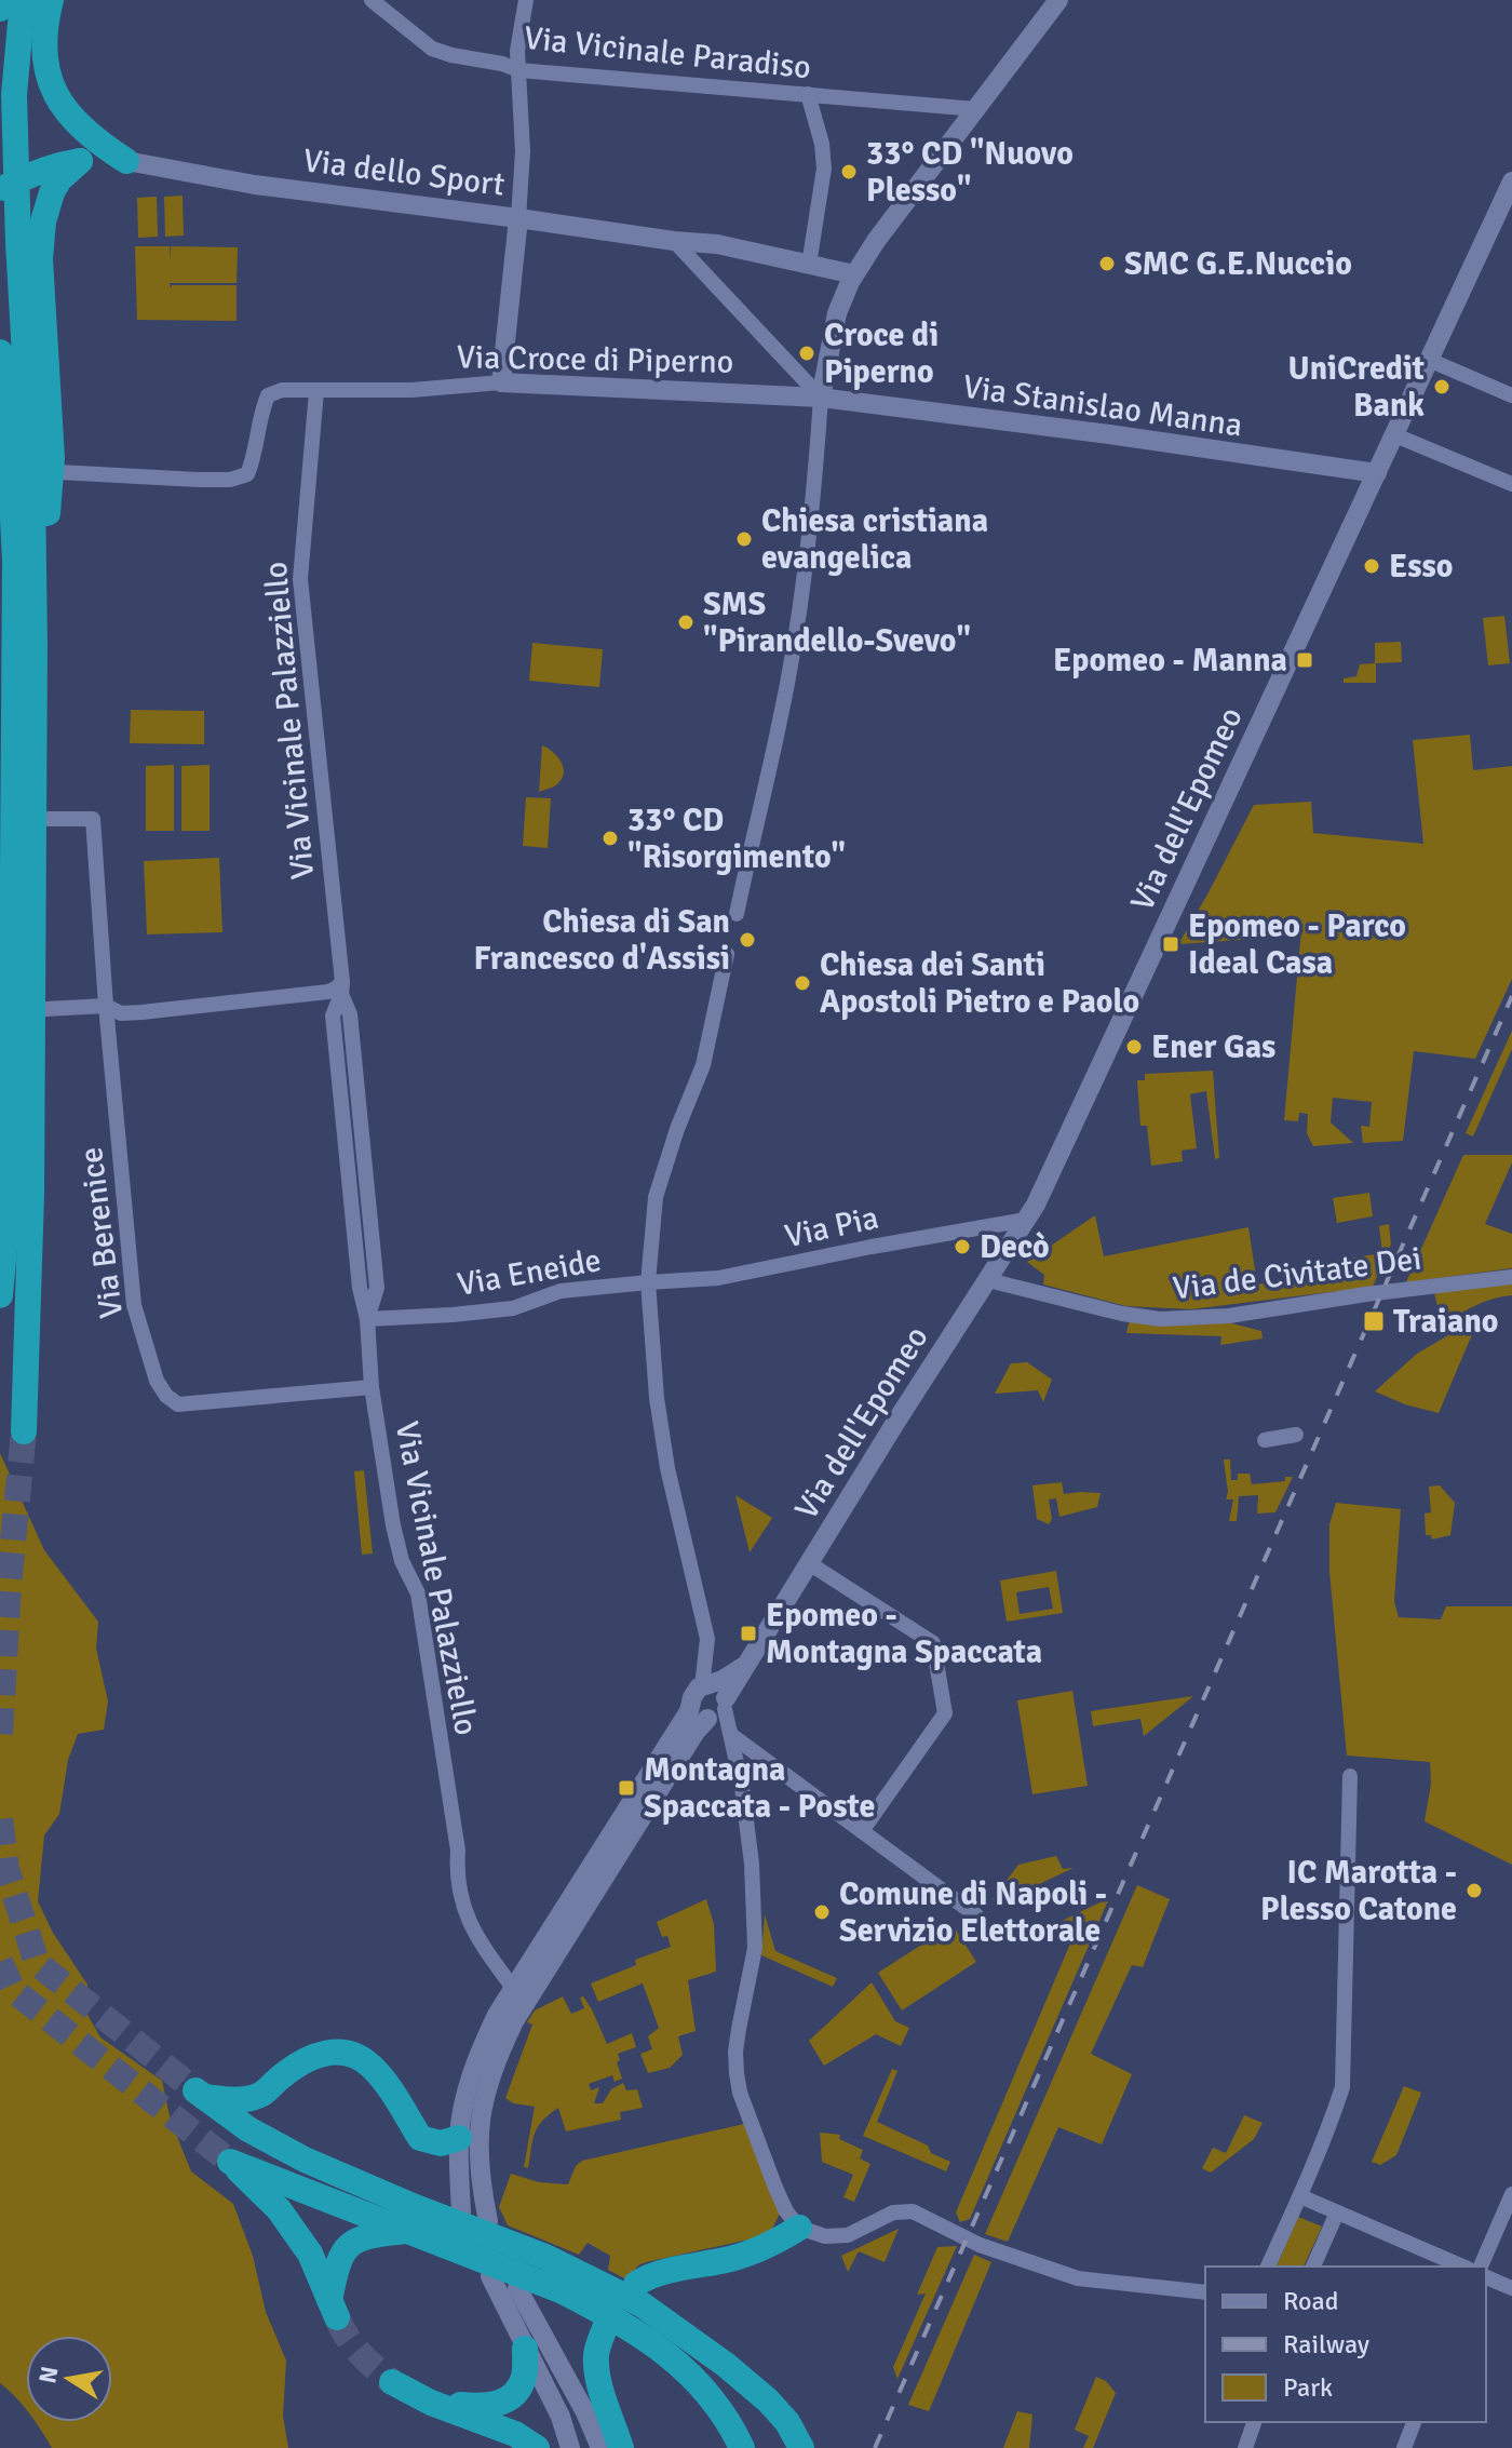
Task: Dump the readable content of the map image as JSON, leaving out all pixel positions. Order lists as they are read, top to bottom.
{
  "streets": {
    "street": [
      "Via Vicinale Paradiso",
      "Via dello Sport",
      "Via Croce di Piperno",
      "Via Stanislao Manna",
      "Via Vicinale Palazziello",
      "Via dell'Epomeo",
      "Via Pia",
      "Via Berenice",
      "Via Eneide",
      "Via de Civitate Dei"
    ]
  },
  "crossings": [
    ["Via Croce di Piperno", "Via Stanislao Manna"],
    ["Via Croce di Piperno", "Via Vicinale Palazziello"],
    ["Via Stanislao Manna", "Via dell'Epomeo"],
    ["Via Vicinale Palazziello", "Via Berenice"],
    ["Via Vicinale Palazziello", "Via Eneide"],
    ["Via dell'Epomeo", "Via Pia"],
    ["Via dell'Epomeo", "Via de Civitate Dei"],
    ["Via Pia", "Via Eneide"]
  ],
  "places": {
    "other": [
      "33° CD \"Nuovo Plesso\"",
      "SMC G.E.Nuccio",
      "Croce di Piperno",
      "UniCredit Bank",
      "Chiesa cristiana evangelica",
      "Esso",
      "SMS \"Pirandello-Svevo\"",
      "33° CD \"Risorgimento\"",
      "Chiesa di San Francesco d'Assisi",
      "Chiesa dei Santi Apostoli Pietro e Paolo",
      "Ener Gas",
      "Decò",
      "IC Marotta - Plesso Catone",
      "Comune di Napoli - Servizio Elettorale"
    ],
    "transit": [
      "Epomeo - Manna",
      "Epomeo - Parco Ideal Casa",
      "Traiano",
      "Epomeo - Montagna Spaccata",
      "Montagna Spaccata - Poste"
    ]
  },
  "legend": ["Road", "Railway", "Park"],
  "north": "left"
}
